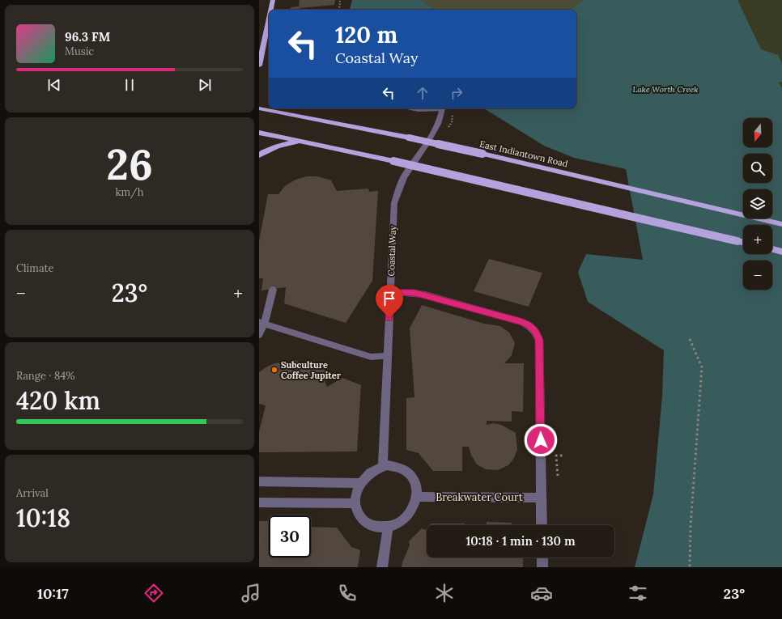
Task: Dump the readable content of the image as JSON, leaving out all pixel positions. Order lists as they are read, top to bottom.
{
  "streets": {
    "main road": ["East Indiantown Road"],
    "street": ["Coastal Way", "Breakwater Court"]
  },
  "crossings": [
    ["Coastal Way", "Breakwater Court"]
  ],
  "water": ["Lake Worth Creek"],
  "places": ["Subculture Coffee Jupiter"],
  "north": "bottom",
  "page": {
    "turn": ["120 m", "Coastal Way"],
    "song": ["96.3 FM", "Music"],
    "tile": [
      ["26", "km/h"],
      "Climate",
      ["Range · 84%", "420 km"],
      ["Arrival", "10:18"]
    ],
    "map_buttons": ["+", "−"],
    "heat": ["−", "23°", "+"],
    "limit": "30",
    "trip": "10:18 · 1 min · 130 m",
    "tabs": ["10:17", "23°"]
  }
}
